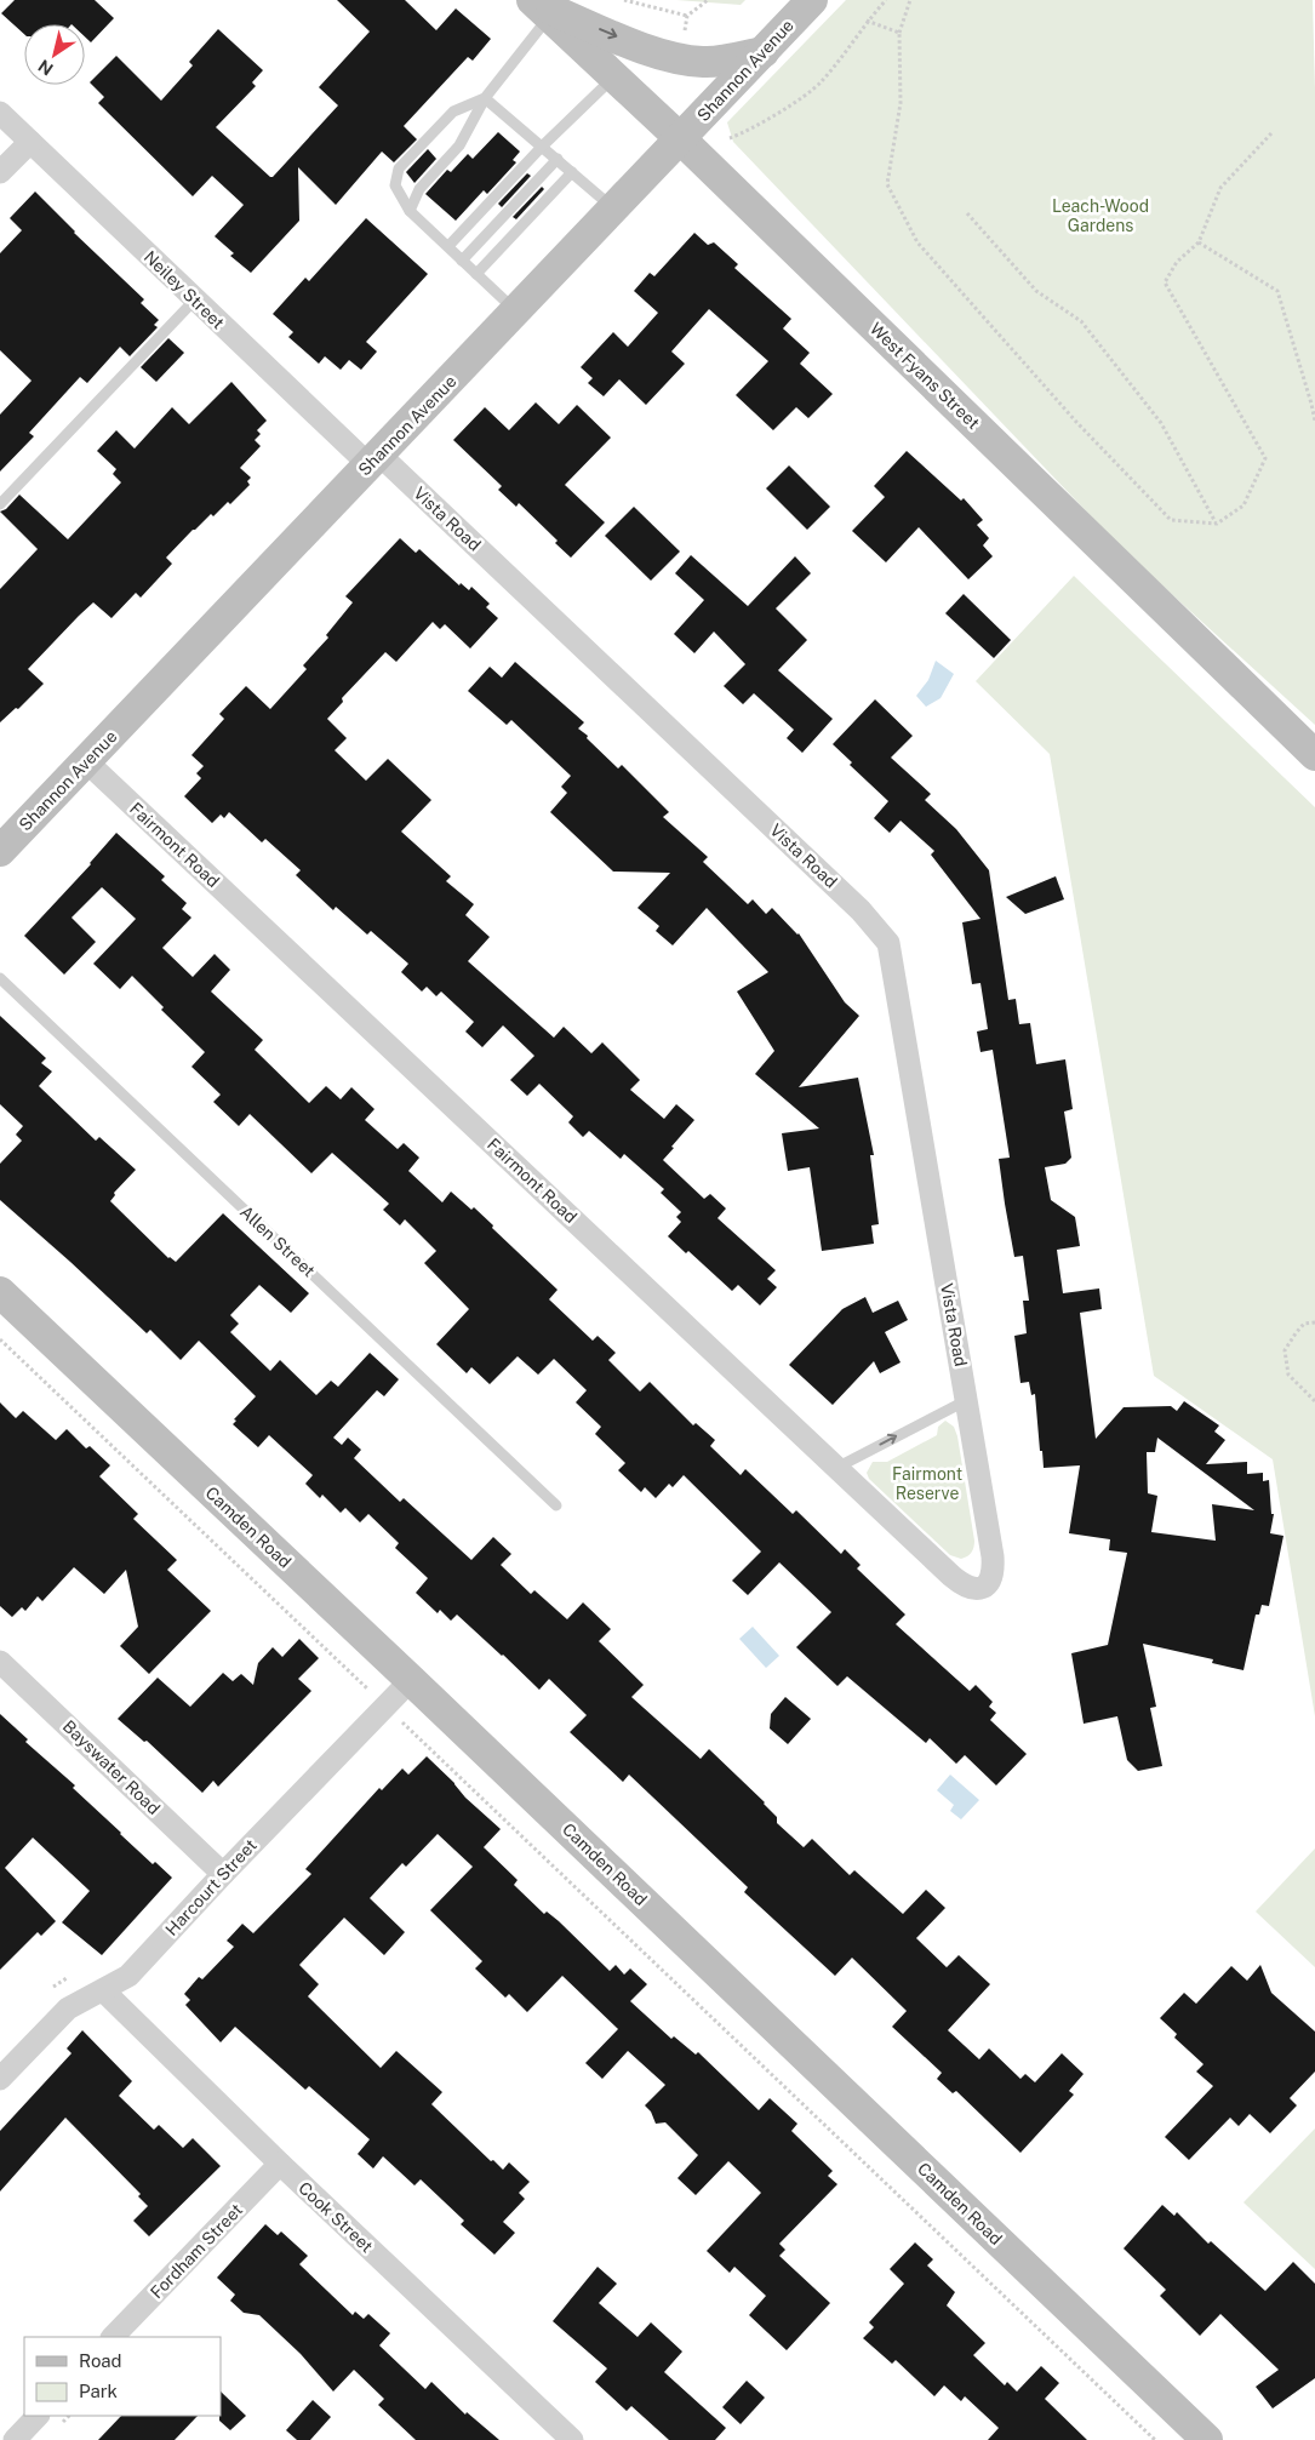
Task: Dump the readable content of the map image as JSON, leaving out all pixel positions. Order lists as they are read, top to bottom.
{
  "streets": {
    "street": [
      "Shannon Avenue",
      "Neiley Street",
      "West Fyans Street",
      "Vista Road",
      "Fairmont Road",
      "Camden Road",
      "Bayswater Road",
      "Harcourt Street",
      "Cook Street",
      "Fordham Street"
    ],
    "lane": ["Allen Street"]
  },
  "crossings": [
    ["Shannon Avenue", "Neiley Street"],
    ["Shannon Avenue", "West Fyans Street"],
    ["Shannon Avenue", "Vista Road"],
    ["Shannon Avenue", "Fairmont Road"],
    ["Neiley Street", "Vista Road"],
    ["Vista Road", "Fairmont Road"],
    ["Camden Road", "Harcourt Street"],
    ["Bayswater Road", "Harcourt Street"],
    ["Harcourt Street", "Cook Street"],
    ["Cook Street", "Fordham Street"]
  ],
  "parks": ["Leach-Wood Gardens", "Fairmont Reserve"],
  "legend": ["Road", "Park"],
  "north": "bottom left"
}
